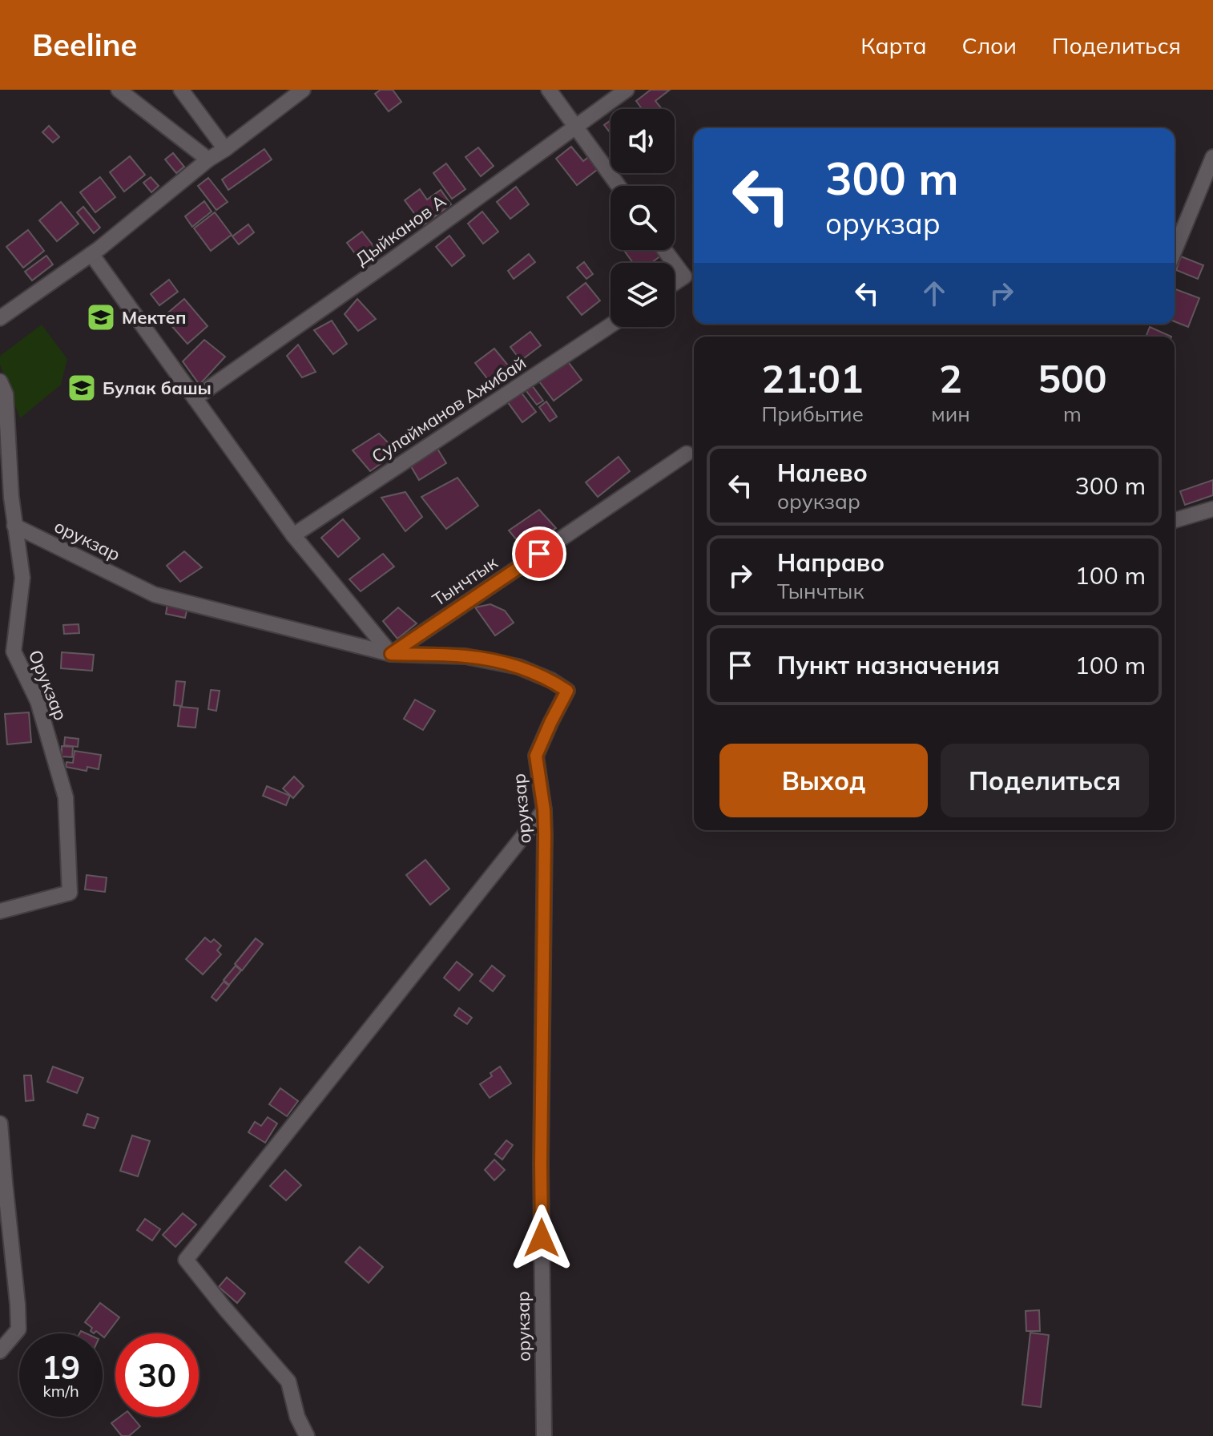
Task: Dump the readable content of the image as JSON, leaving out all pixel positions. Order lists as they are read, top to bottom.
{
  "streets": {
    "street": [
      "Дыйканов А",
      "Сулайманов Ажибай",
      "орукзар",
      "Тынчтык",
      "Орукзар"
    ]
  },
  "crossings": [
    ["орукзар", "Тынчтык"],
    ["орукзар", "Орукзар"]
  ],
  "places": {
    "school or university": ["Мектеп", "Булак башы"]
  },
  "page": {
    "header": "Beeline",
    "nav": ["Карта", "Слои", "Поделиться"],
    "turn": ["300 m", "орукзар"],
    "eta": [
      "21:01",
      "Прибытие",
      "2",
      "мин",
      "500",
      "m"
    ],
    "list": [
      {
        "name": "Налево",
        "note": "орукзар",
        "value": "300 m"
      },
      {
        "name": "Направо",
        "note": "Тынчтык",
        "value": "100 m"
      },
      {
        "name": "Пункт назначения",
        "value": "100 m"
      }
    ],
    "buttons": ["Выход", "Поделиться"],
    "speed": "19 km/h",
    "limit": "30"
  }
}
